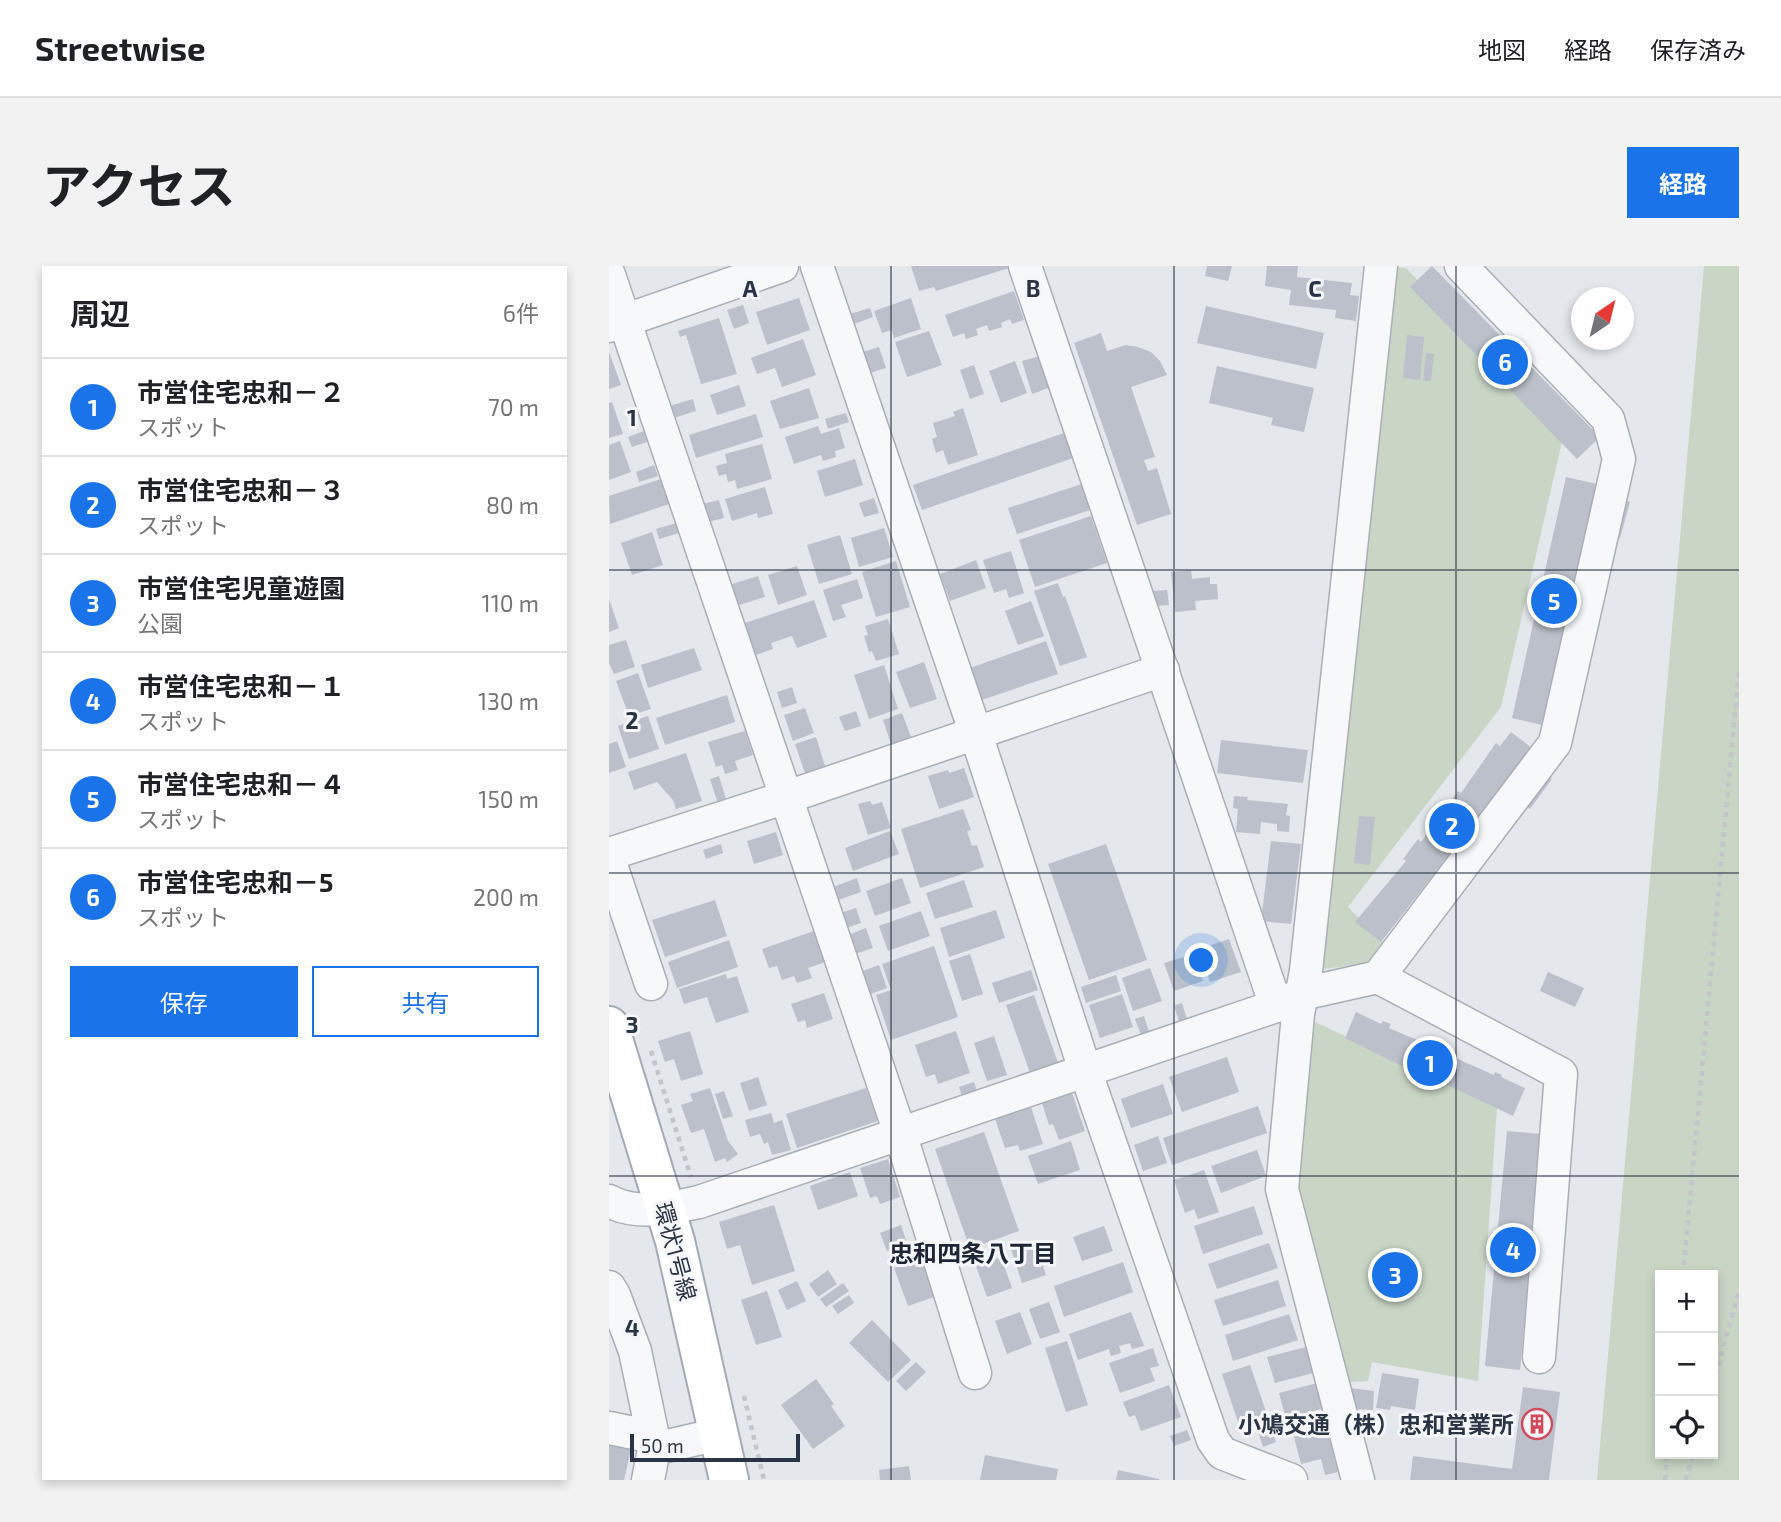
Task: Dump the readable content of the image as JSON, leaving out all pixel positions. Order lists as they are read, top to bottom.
{
  "streets": {
    "main road": ["環状1号線"]
  },
  "districts": ["忠和四条八丁目"],
  "places": {
    "building": ["小鳩交通（株）忠和営業所"]
  },
  "scale_bar": "50 m",
  "north": "top right",
  "page": {
    "header": "Streetwise",
    "nav": ["地図", "経路", "保存済み"],
    "title": "アクセス",
    "buttons": [
      "経路",
      ["保存", "共有"]
    ],
    "heading": ["周辺", "6件"],
    "pins": [
      "6",
      "5",
      "2",
      "1",
      "4",
      "3"
    ],
    "list": [
      {
        "mark": "1",
        "name": "市営住宅忠和－２",
        "note": "スポット",
        "value": "70 m"
      },
      {
        "mark": "2",
        "name": "市営住宅忠和－３",
        "note": "スポット",
        "value": "80 m"
      },
      {
        "mark": "3",
        "name": "市営住宅児童遊園",
        "note": "公園",
        "value": "110 m"
      },
      {
        "mark": "4",
        "name": "市営住宅忠和－１",
        "note": "スポット",
        "value": "130 m"
      },
      {
        "mark": "5",
        "name": "市営住宅忠和－４",
        "note": "スポット",
        "value": "150 m"
      },
      {
        "mark": "6",
        "name": "市営住宅忠和－5",
        "note": "スポット",
        "value": "200 m"
      }
    ],
    "map_buttons": ["+", "−"],
    "scale": "50 m"
  },
  "grid": {
    "columns": ["A", "B", "C"],
    "rows": [
      "1",
      "2",
      "3",
      "4"
    ]
  }
}
